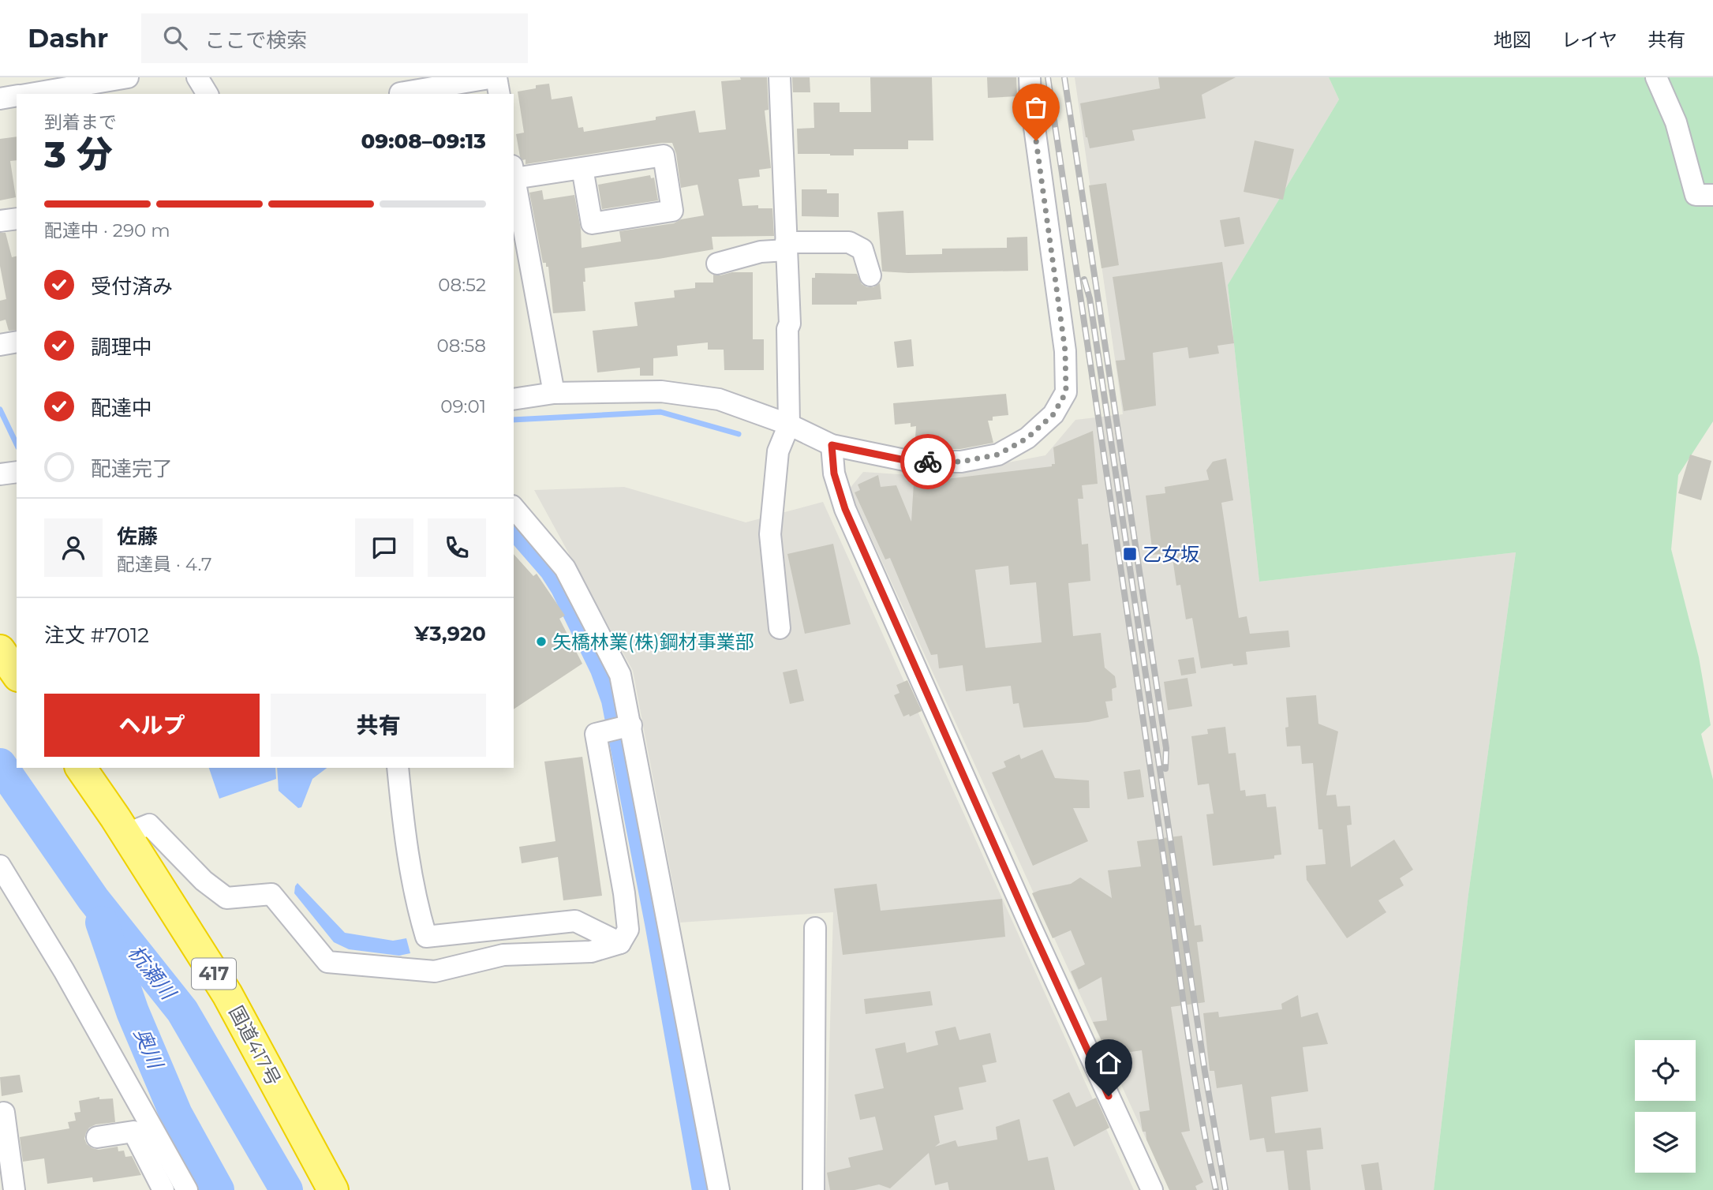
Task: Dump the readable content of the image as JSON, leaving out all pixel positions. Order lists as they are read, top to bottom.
{
  "streets": {
    "highway": ["417", "国道417号"]
  },
  "water": ["杭瀬川", "奥川"],
  "places": {
    "transit": ["乙女坂"],
    "other": ["矢橋林業(株)鋼材事業部"]
  },
  "page": {
    "header": "Dashr",
    "search": "ここで検索",
    "nav": ["地図", "レイヤ", "共有"],
    "heading": ["3 分", "到着まで", "09:08–09:13"],
    "panel": [
      "佐藤",
      "配達員 · 4.7",
      "注文 #7012",
      "¥3,920"
    ],
    "bar": "配達中 · 290 m",
    "list": [
      ["受付済み", "08:52"],
      ["調理中", "08:58"],
      ["配達中", "09:01"],
      "配達完了"
    ],
    "buttons": ["ヘルプ", "共有"]
  }
}
